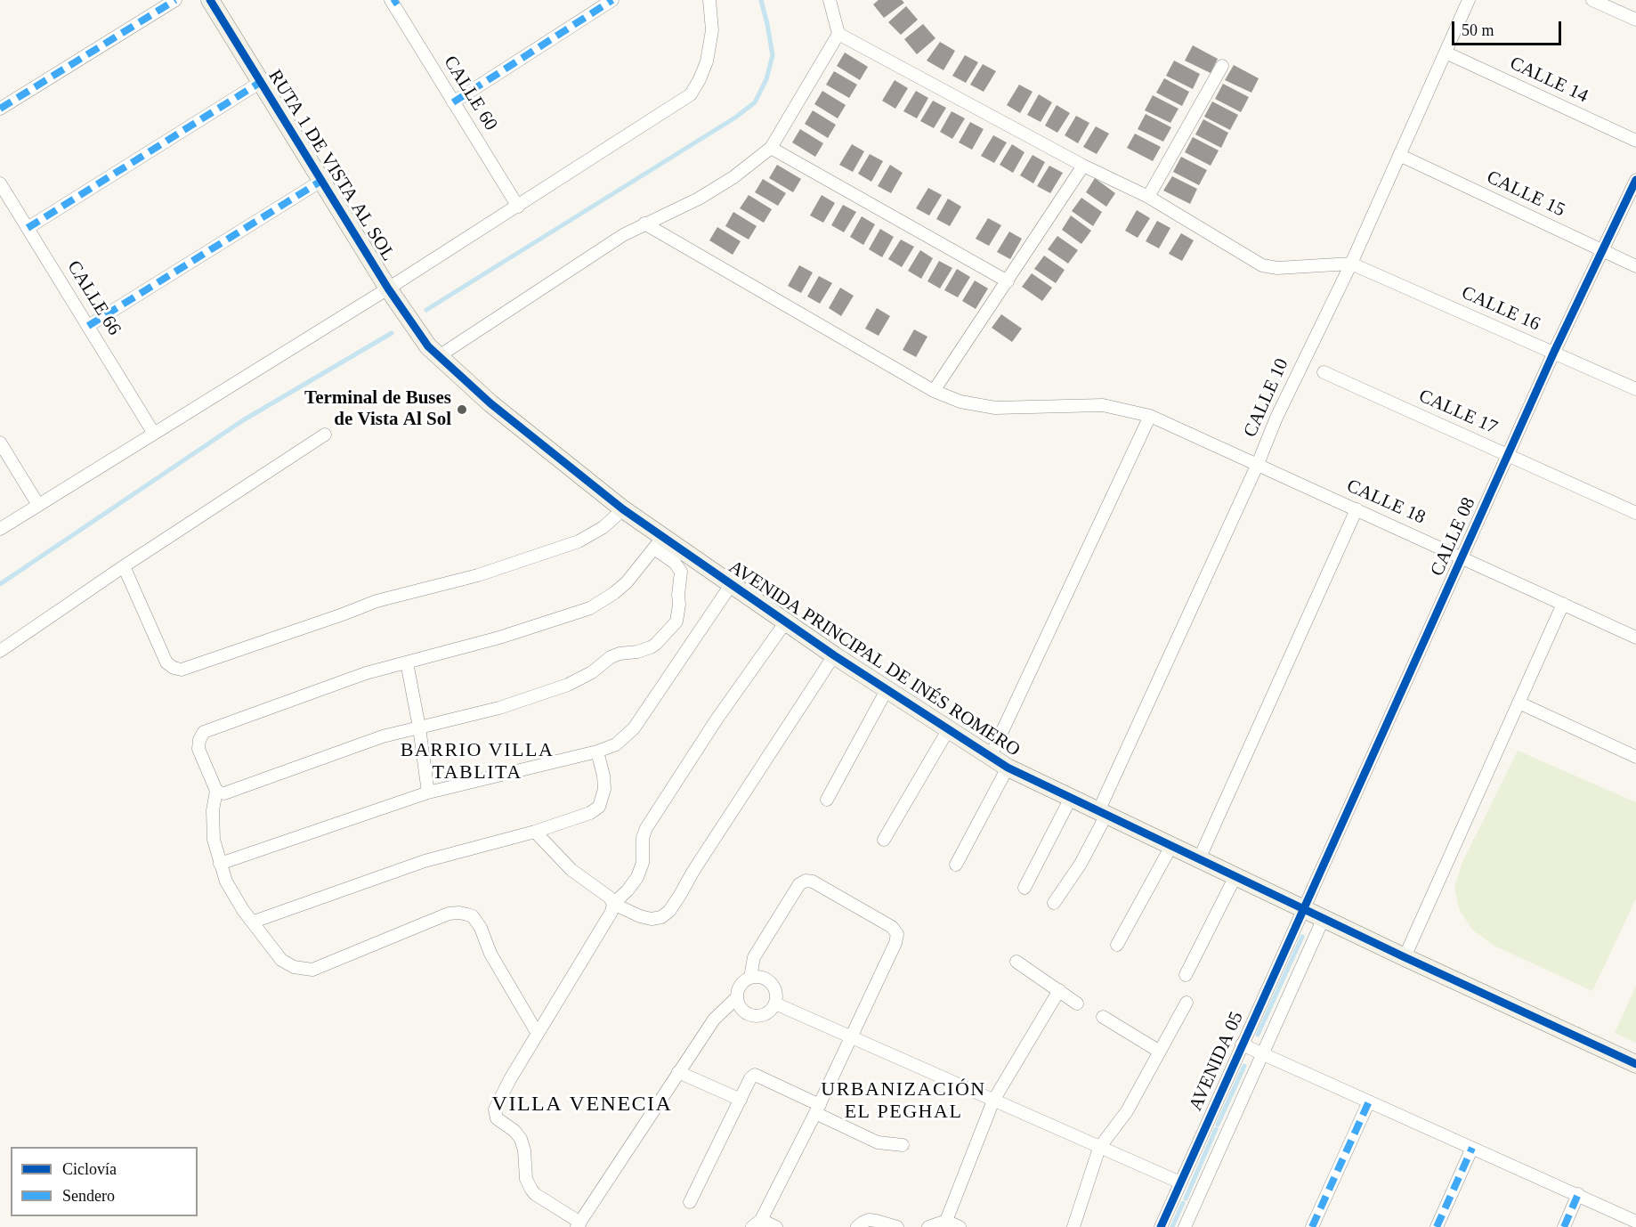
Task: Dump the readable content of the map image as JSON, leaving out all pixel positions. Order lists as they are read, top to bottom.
{
  "streets": {
    "street": [
      "CALLE 14",
      "CALLE 60",
      "RUTA 1 DE VISTA AL SOL",
      "CALLE 15",
      "CALLE 66",
      "CALLE 16",
      "CALLE 10",
      "CALLE 17",
      "CALLE 18",
      "CALLE 08",
      "AVENIDA PRINCIPAL DE INÉS ROMERO",
      "AVENIDA 05"
    ]
  },
  "crossings": [
    ["CALLE 14", "CALLE 10"],
    ["RUTA 1 DE VISTA AL SOL", "AVENIDA PRINCIPAL DE INÉS ROMERO"],
    ["CALLE 15", "CALLE 10"],
    ["CALLE 15", "CALLE 08"],
    ["CALLE 16", "CALLE 10"],
    ["CALLE 16", "CALLE 08"],
    ["CALLE 10", "CALLE 18"],
    ["CALLE 10", "AVENIDA PRINCIPAL DE INÉS ROMERO"],
    ["CALLE 17", "CALLE 08"],
    ["CALLE 18", "CALLE 08"],
    ["CALLE 08", "AVENIDA PRINCIPAL DE INÉS ROMERO"],
    ["CALLE 08", "AVENIDA 05"],
    ["AVENIDA PRINCIPAL DE INÉS ROMERO", "AVENIDA 05"]
  ],
  "districts": ["BARRIO VILLA TABLITA", "URBANIZACIÓN EL PEGHAL", "VILLA VENECIA"],
  "places": ["Terminal de Buses de Vista Al Sol"],
  "legend": ["Ciclovía", "Sendero"],
  "scale_bar": "50 m"
}
